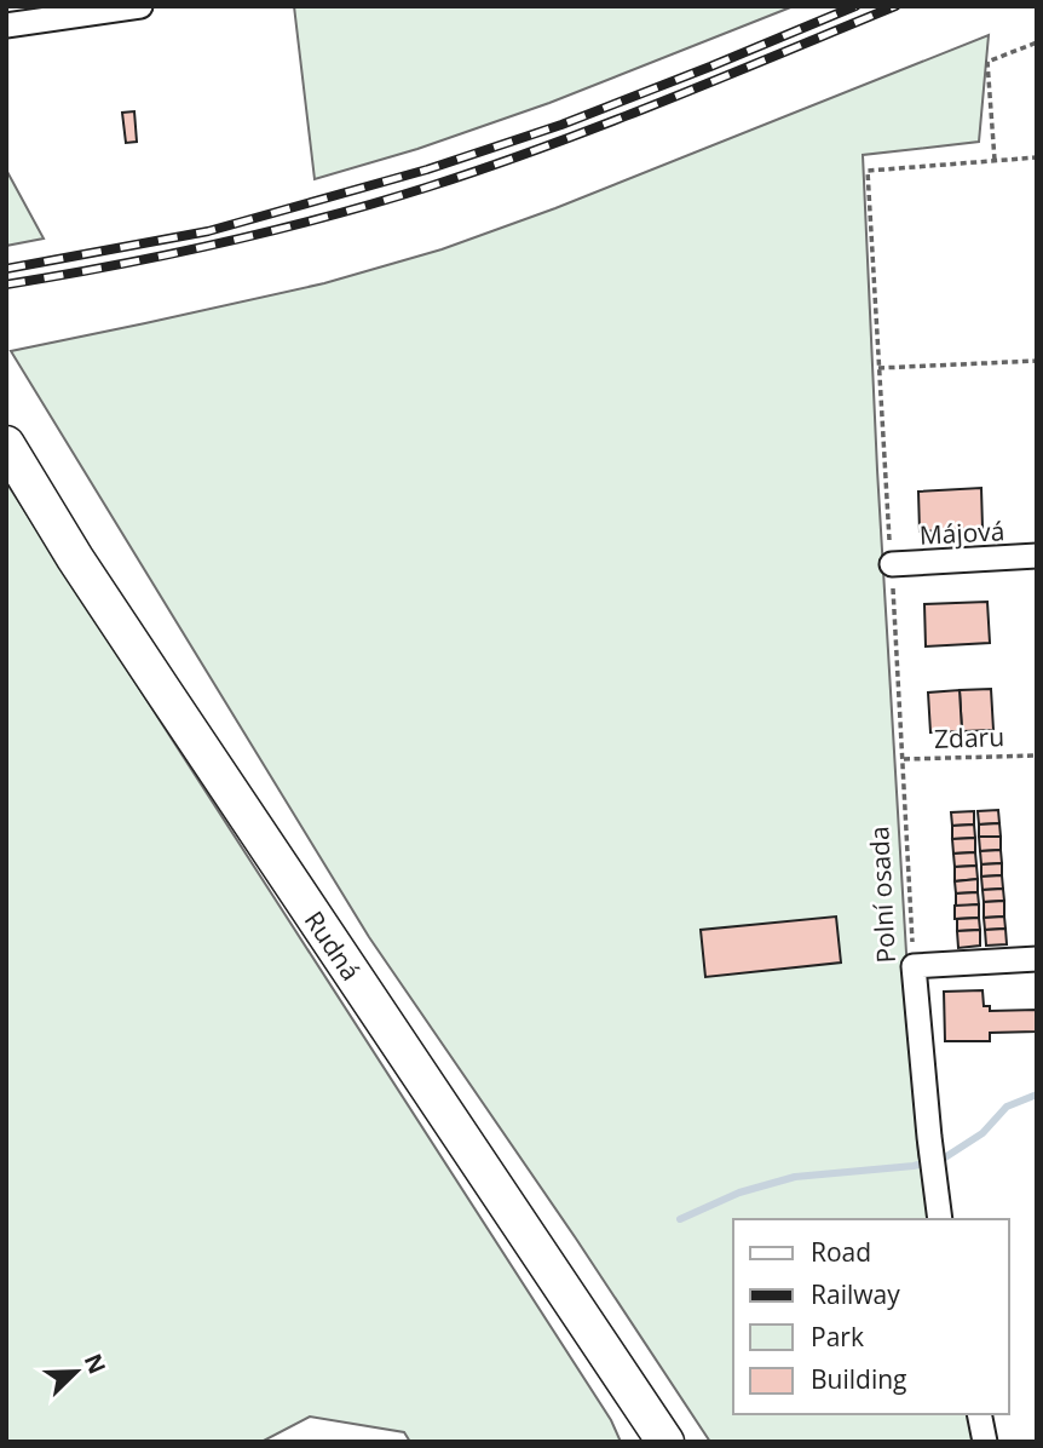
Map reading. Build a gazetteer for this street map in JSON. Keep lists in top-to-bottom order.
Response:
{
  "streets": {
    "main road": ["Rudná"],
    "street": ["Májová", "Polní osada"],
    "path": ["Zdaru"]
  },
  "crossings": [
    ["Májová", "Polní osada"],
    ["Zdaru", "Polní osada"]
  ],
  "legend": [
    "Road",
    "Railway",
    "Park",
    "Building"
  ],
  "north": "top right"
}
